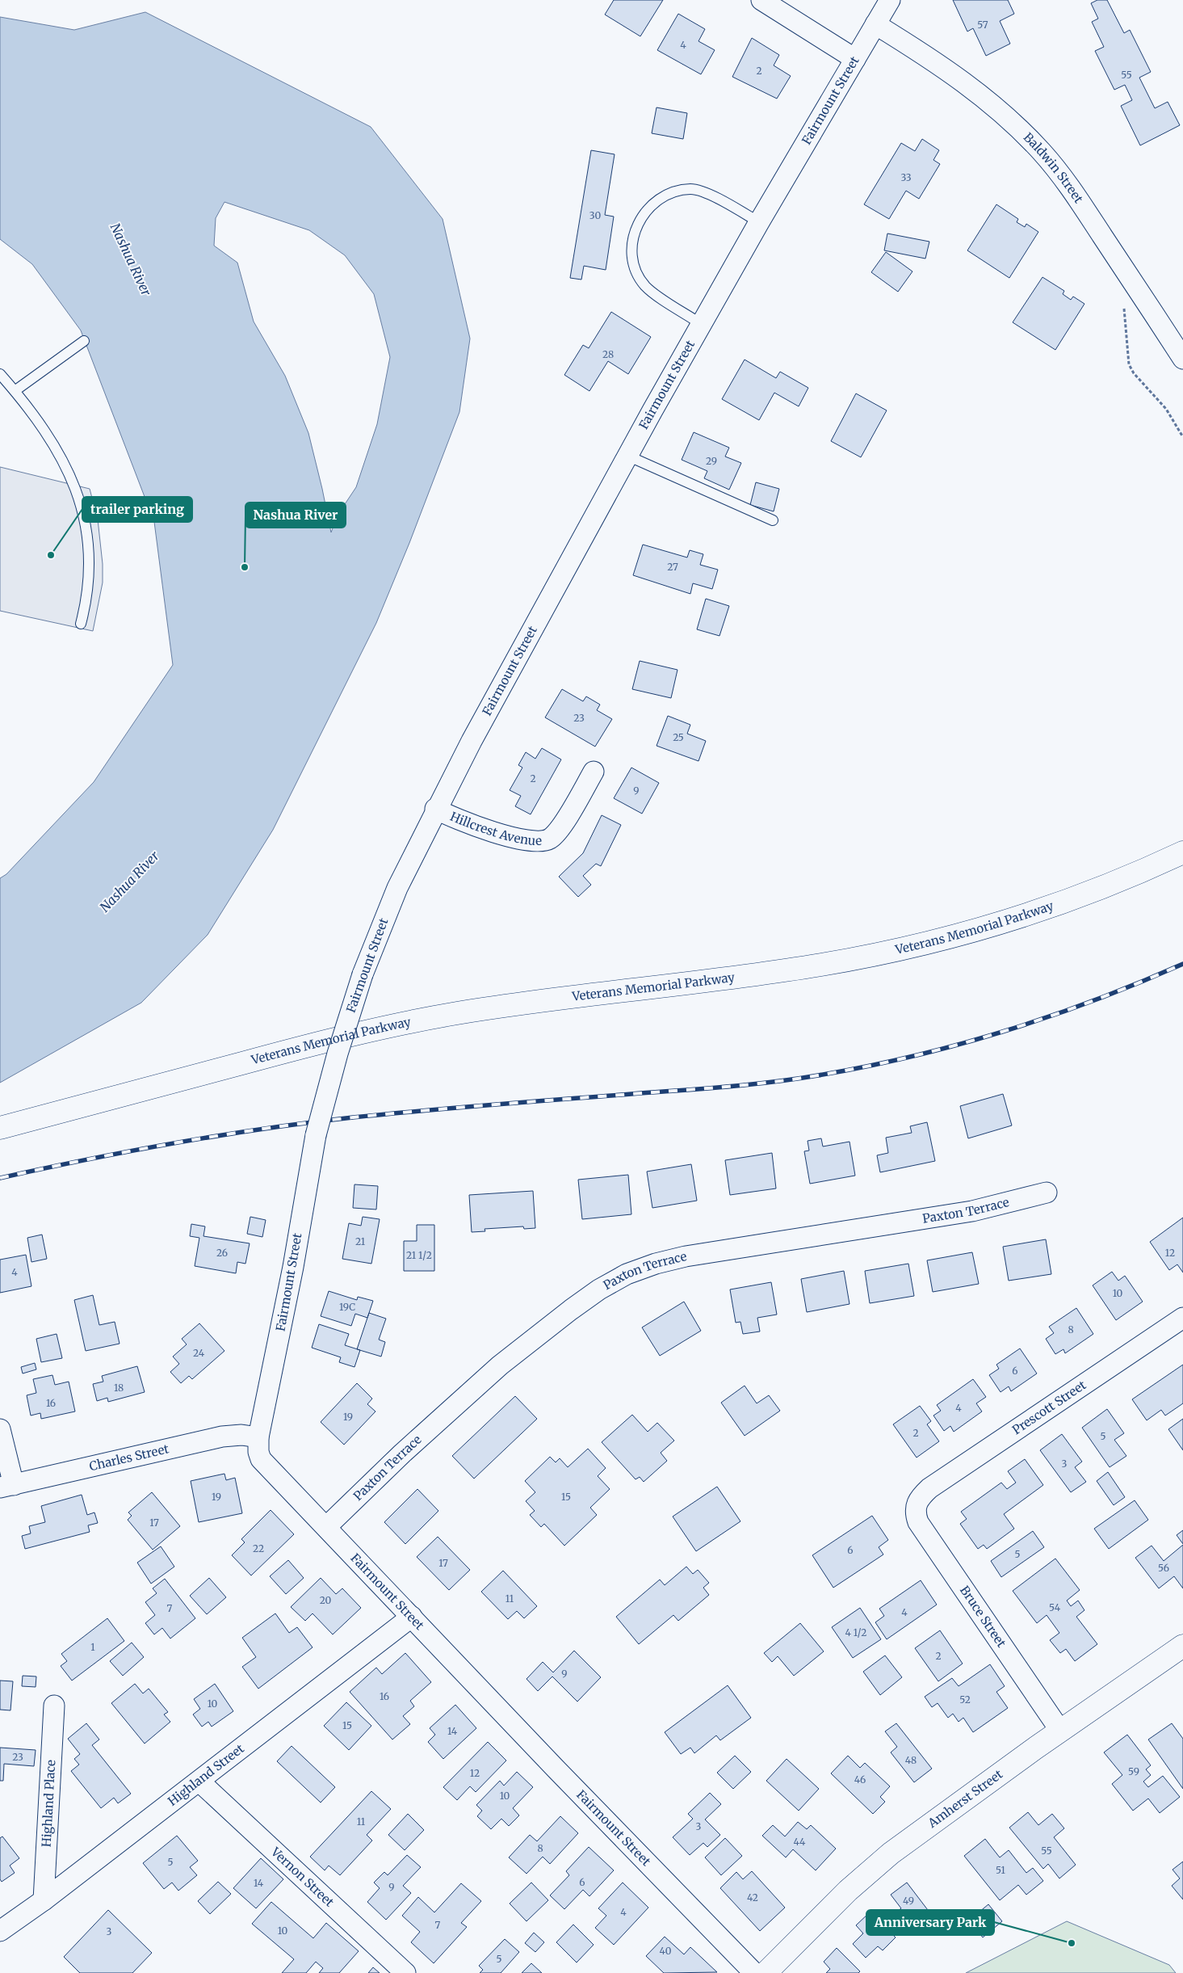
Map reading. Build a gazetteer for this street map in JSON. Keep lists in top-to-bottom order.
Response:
{
  "streets": {
    "main road": ["Veterans Memorial Parkway", "Amherst Street"],
    "street": [
      "Fairmount Street",
      "Baldwin Street",
      "Hillcrest Avenue",
      "Paxton Terrace",
      "Prescott Street",
      "Charles Street",
      "Bruce Street",
      "Highland Street",
      "Highland Place",
      "Vernon Street"
    ]
  },
  "crossings": [
    ["Fairmount Street", "Baldwin Street"],
    ["Fairmount Street", "Hillcrest Avenue"],
    ["Fairmount Street", "Paxton Terrace"],
    ["Fairmount Street", "Charles Street"],
    ["Fairmount Street", "Highland Street"],
    ["Prescott Street", "Bruce Street"],
    ["Bruce Street", "Amherst Street"],
    ["Highland Street", "Highland Place"],
    ["Highland Street", "Vernon Street"]
  ],
  "water": ["Nashua River"],
  "places": ["trailer parking", "Nashua River", "Anniversary Park"],
  "house_numbers": [
    "57",
    "4",
    "2",
    "55",
    "33",
    "30",
    "28",
    "29",
    "27",
    "23",
    "25",
    "2",
    "9",
    "21",
    "26",
    "12",
    "21 1/2",
    "4",
    "10",
    "19C",
    "8",
    "24",
    "6",
    "18",
    "16",
    "4",
    "19",
    "2",
    "5",
    "3",
    "19",
    "15",
    "17",
    "22",
    "6",
    "5",
    "17",
    "56",
    "11",
    "20",
    "54",
    "7",
    "4",
    "4 1/2",
    "1",
    "2",
    "9",
    "16",
    "52",
    "10",
    "15",
    "14",
    "23",
    "48",
    "59",
    "12",
    "46",
    "10",
    "11",
    "3",
    "44",
    "8",
    "55",
    "5",
    "51",
    "6",
    "14",
    "9",
    "42",
    "49",
    "4",
    "7",
    "10",
    "3",
    "40",
    "5"
  ]
}
